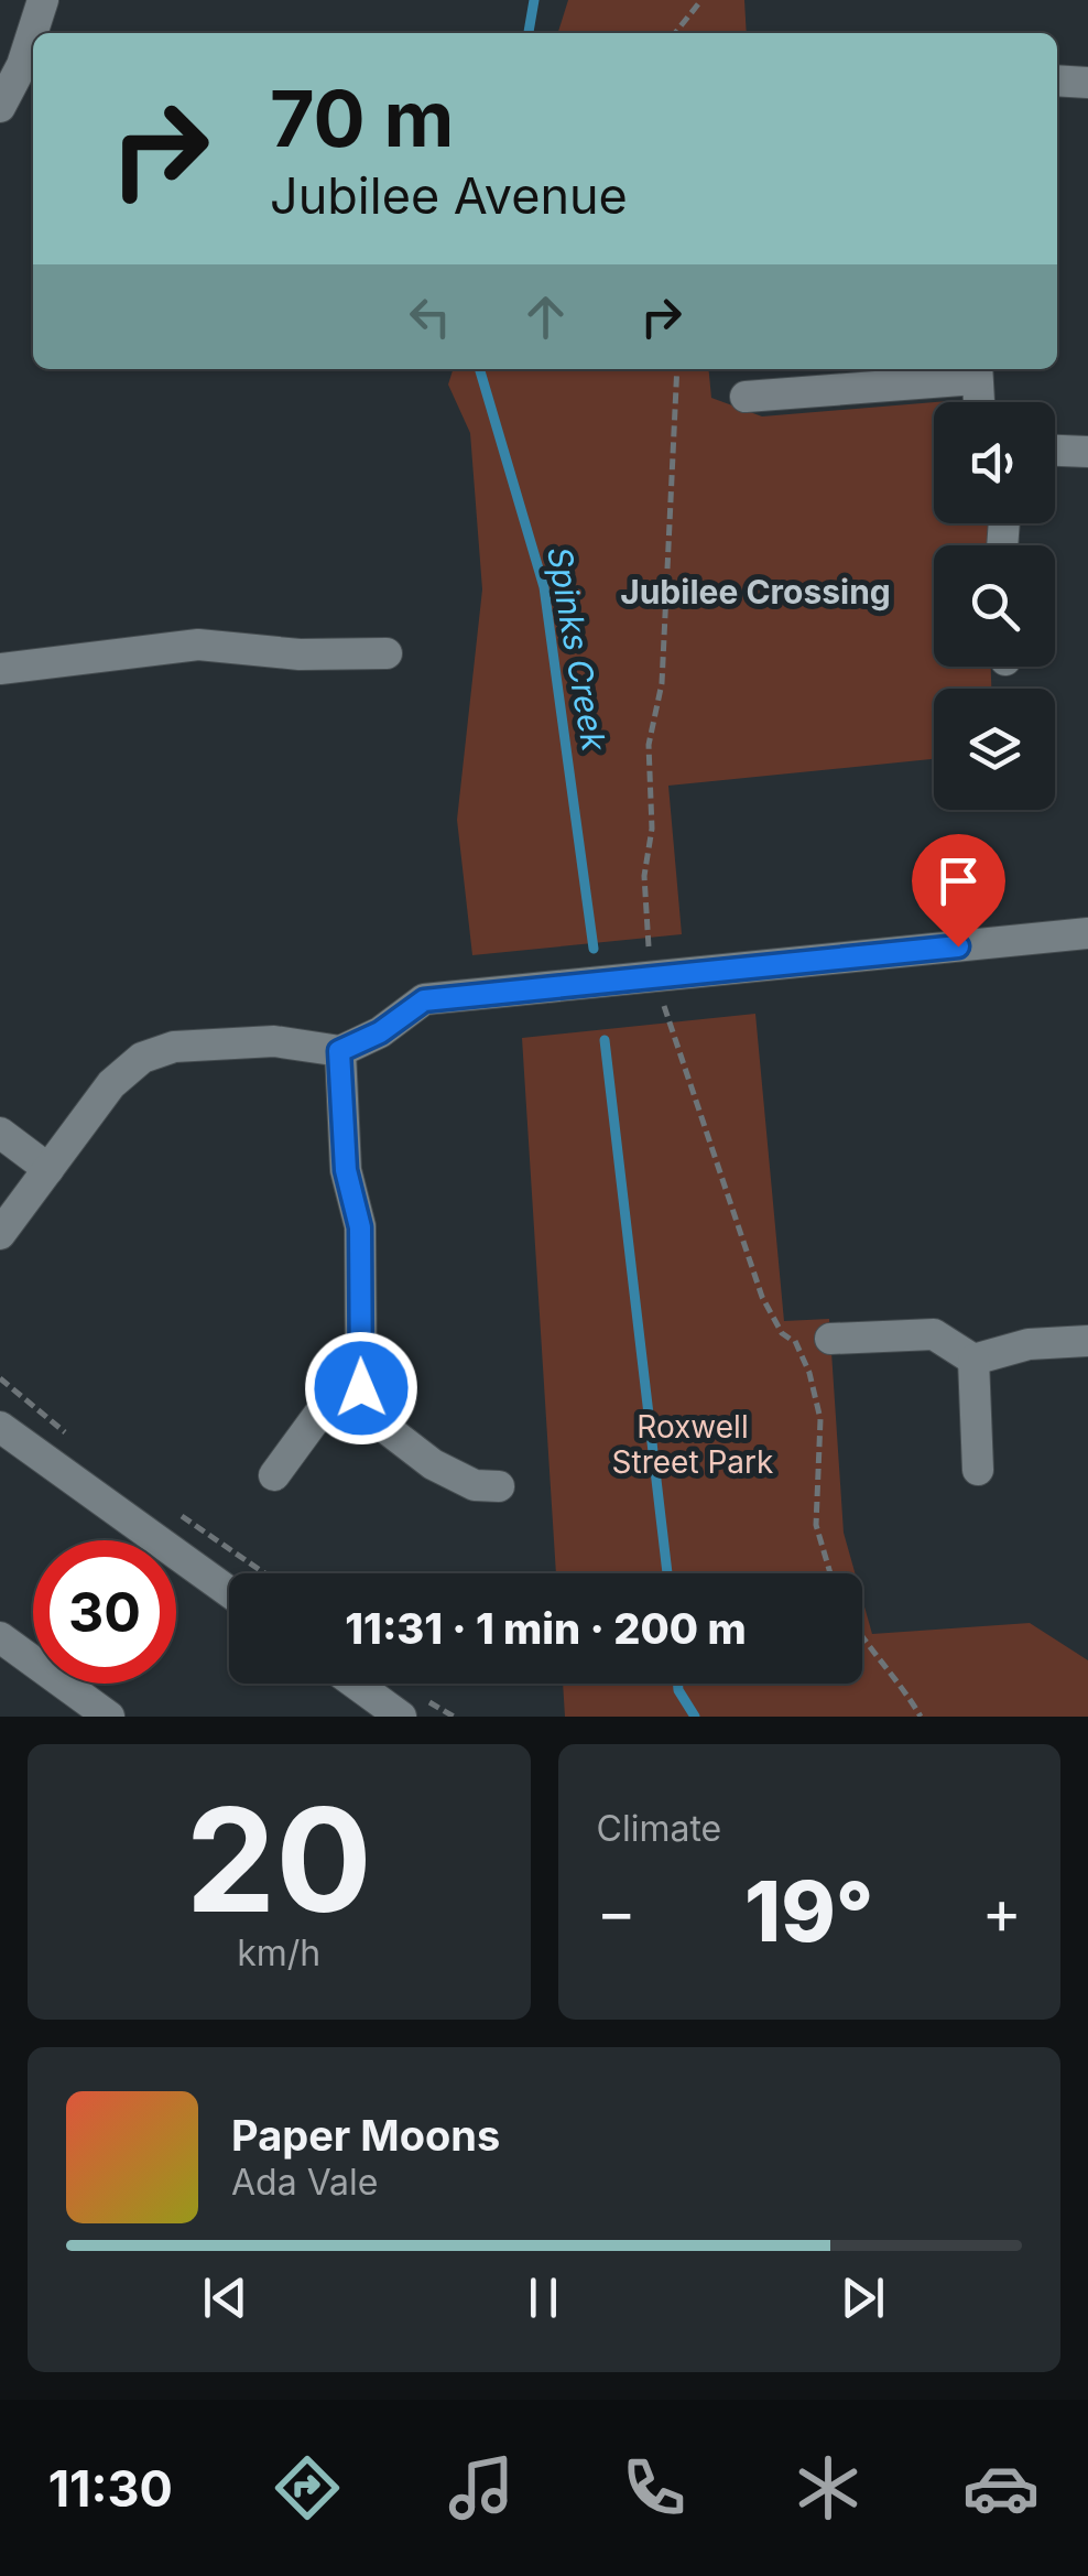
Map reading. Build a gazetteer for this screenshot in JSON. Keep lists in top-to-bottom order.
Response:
{
  "districts": ["Jubilee Crossing"],
  "water": ["Spinks Creek"],
  "parks": ["Roxwell Street Park"],
  "page": {
    "turn": ["70 m", "Jubilee Avenue"],
    "limit": "30",
    "trip": "11:31 · 1 min · 200 m",
    "tile": [
      ["20", "km/h"],
      "Climate"
    ],
    "heat": ["−", "19°", "+"],
    "song": ["Paper Moons", "Ada Vale"],
    "tabs": "11:30"
  }
}
